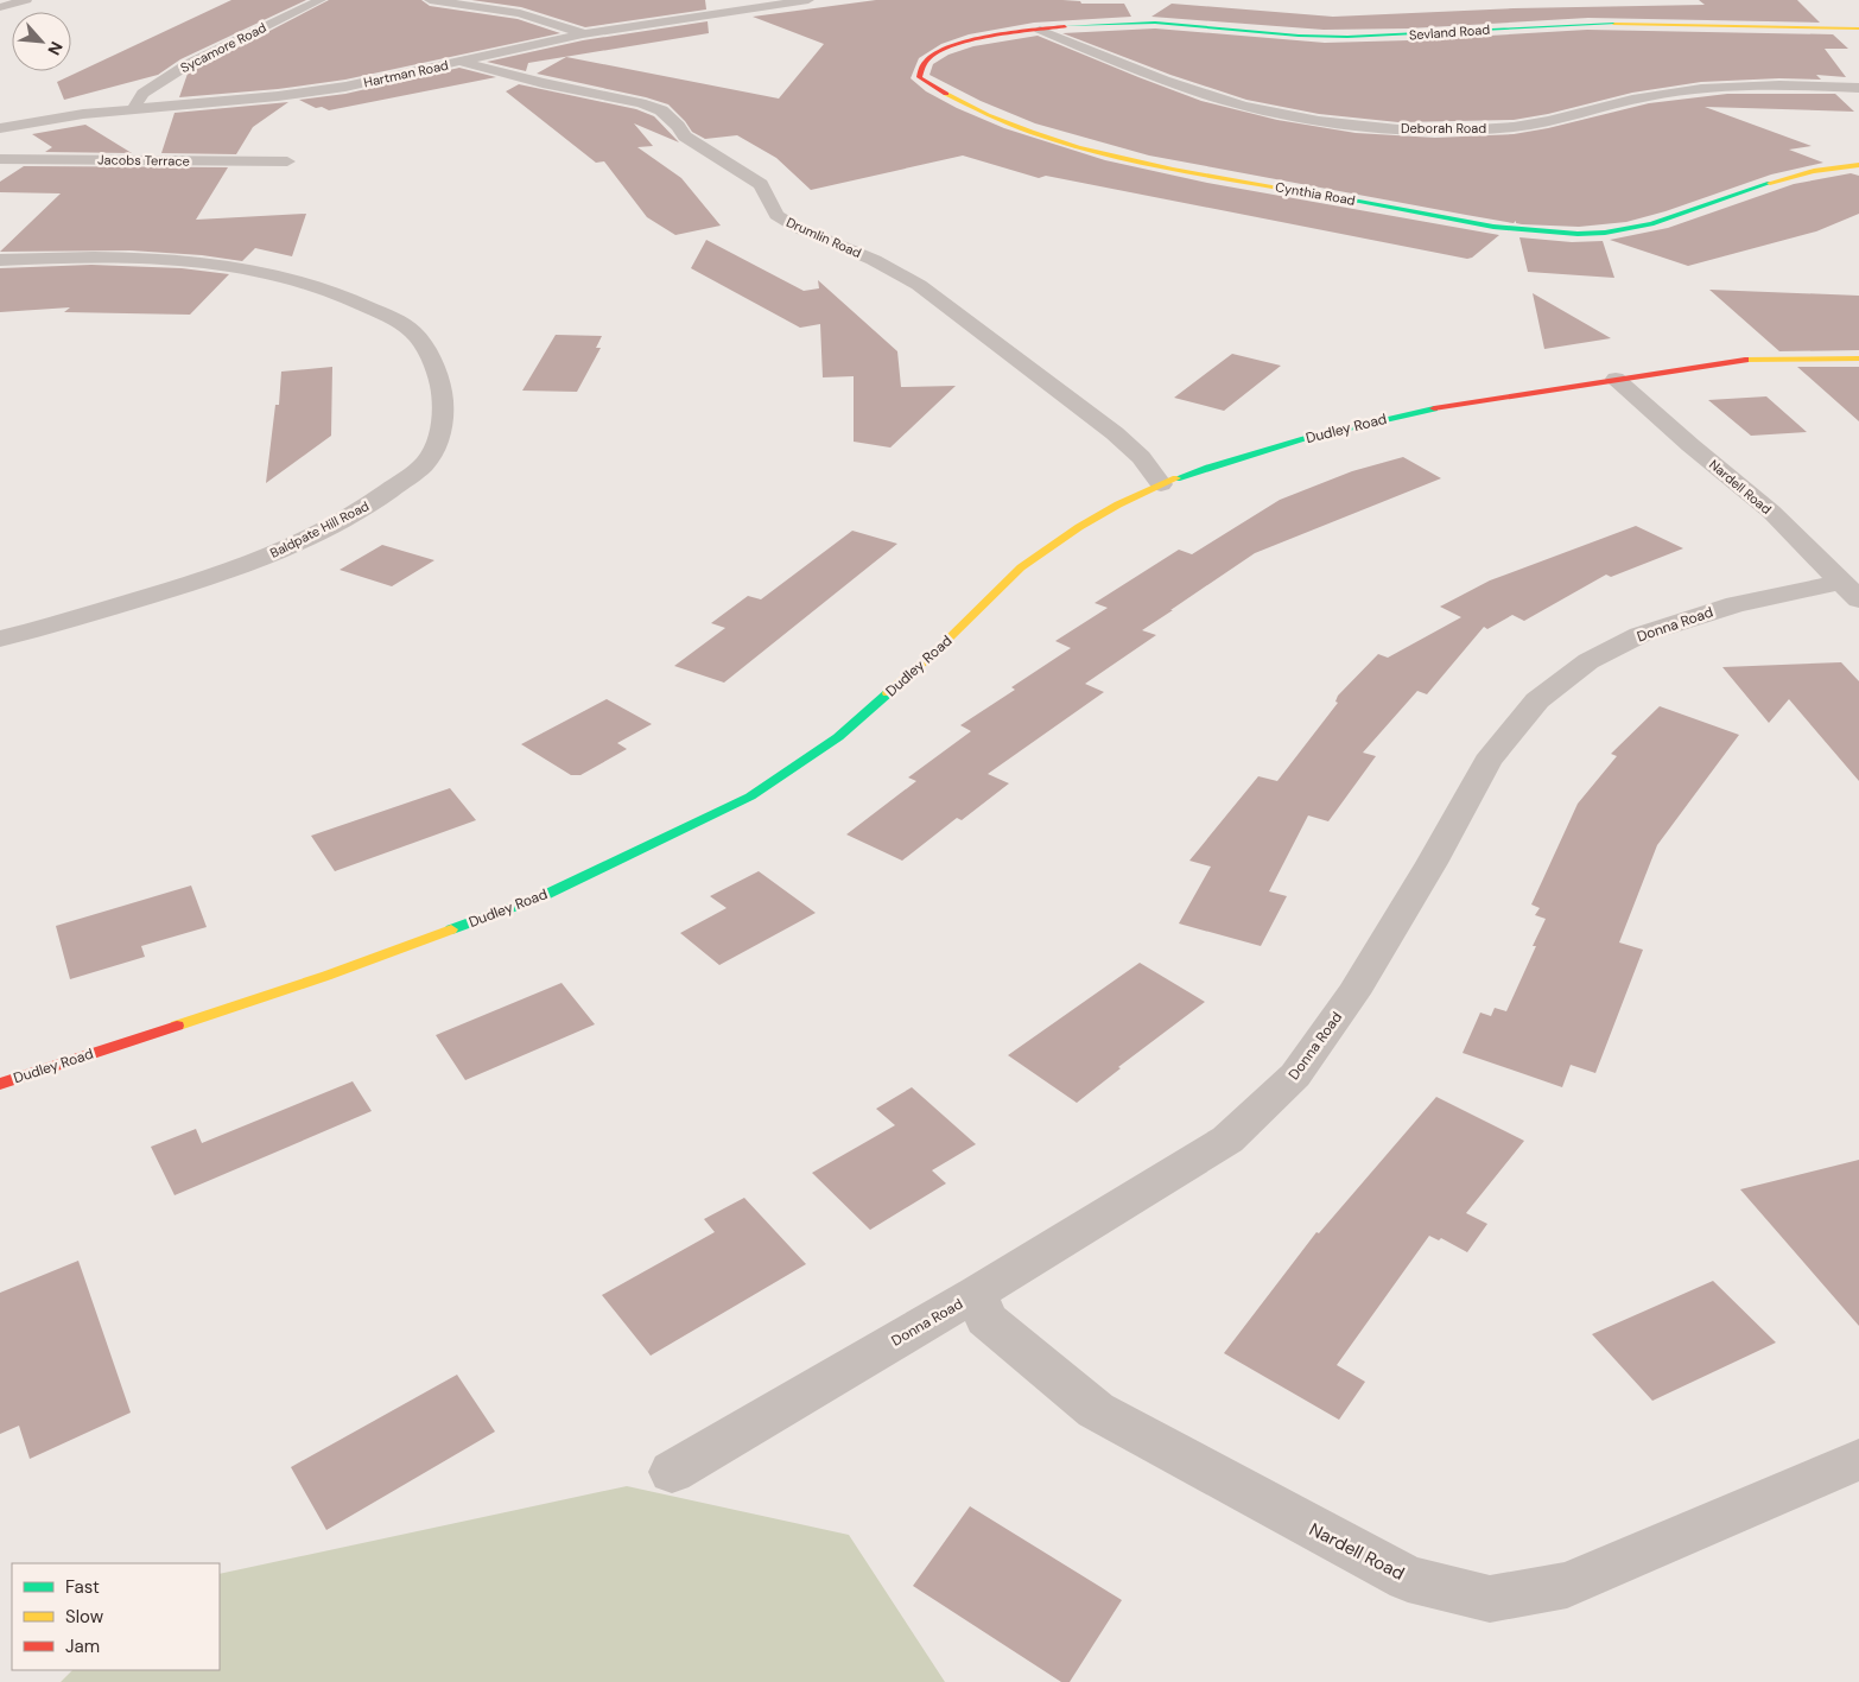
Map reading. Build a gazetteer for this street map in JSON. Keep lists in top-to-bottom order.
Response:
{
  "streets": {
    "street": [
      "Sevland Road",
      "Sycamore Road",
      "Hartman Road",
      "Deborah Road",
      "Jacobs Terrace",
      "Cynthia Road",
      "Drumlin Road",
      "Dudley Road",
      "Nardell Road",
      "Baldpate Hill Road",
      "Donna Road"
    ]
  },
  "crossings": [
    ["Sevland Road", "Deborah Road"],
    ["Sevland Road", "Cynthia Road"],
    ["Sycamore Road", "Hartman Road"],
    ["Hartman Road", "Drumlin Road"],
    ["Deborah Road", "Cynthia Road"],
    ["Drumlin Road", "Dudley Road"],
    ["Dudley Road", "Nardell Road"],
    ["Nardell Road", "Donna Road"]
  ],
  "legend": ["Fast", "Slow", "Jam"],
  "north": "bottom right"
}
